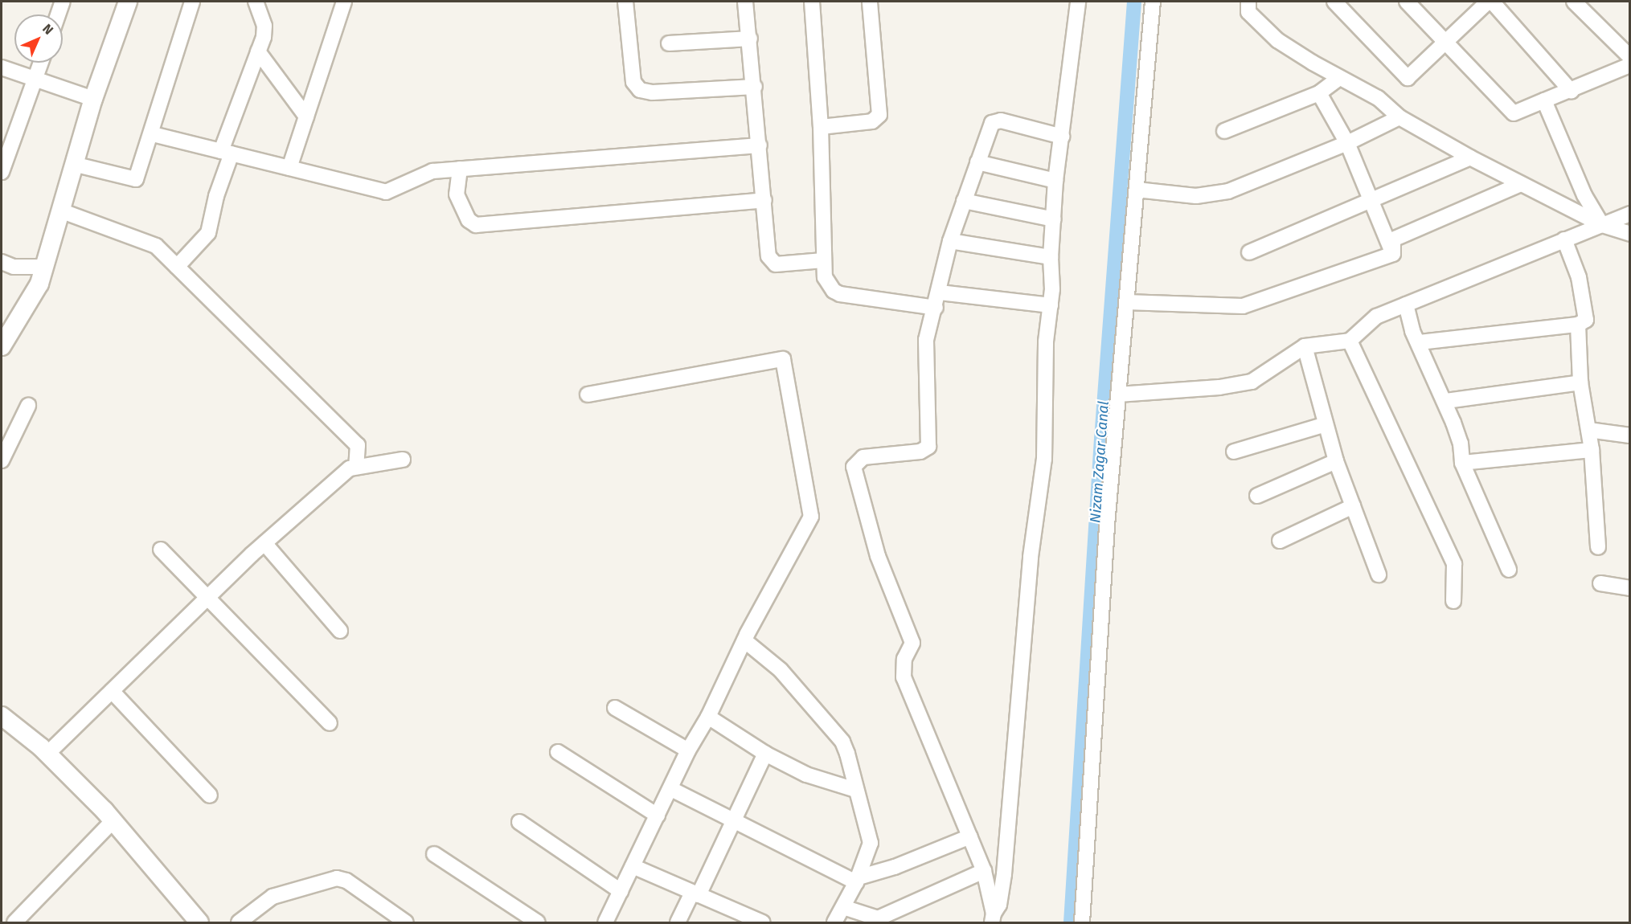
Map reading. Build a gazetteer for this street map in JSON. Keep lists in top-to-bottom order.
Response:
{
  "water": ["Nizam Zagar Canal"],
  "north": "top right"
}
